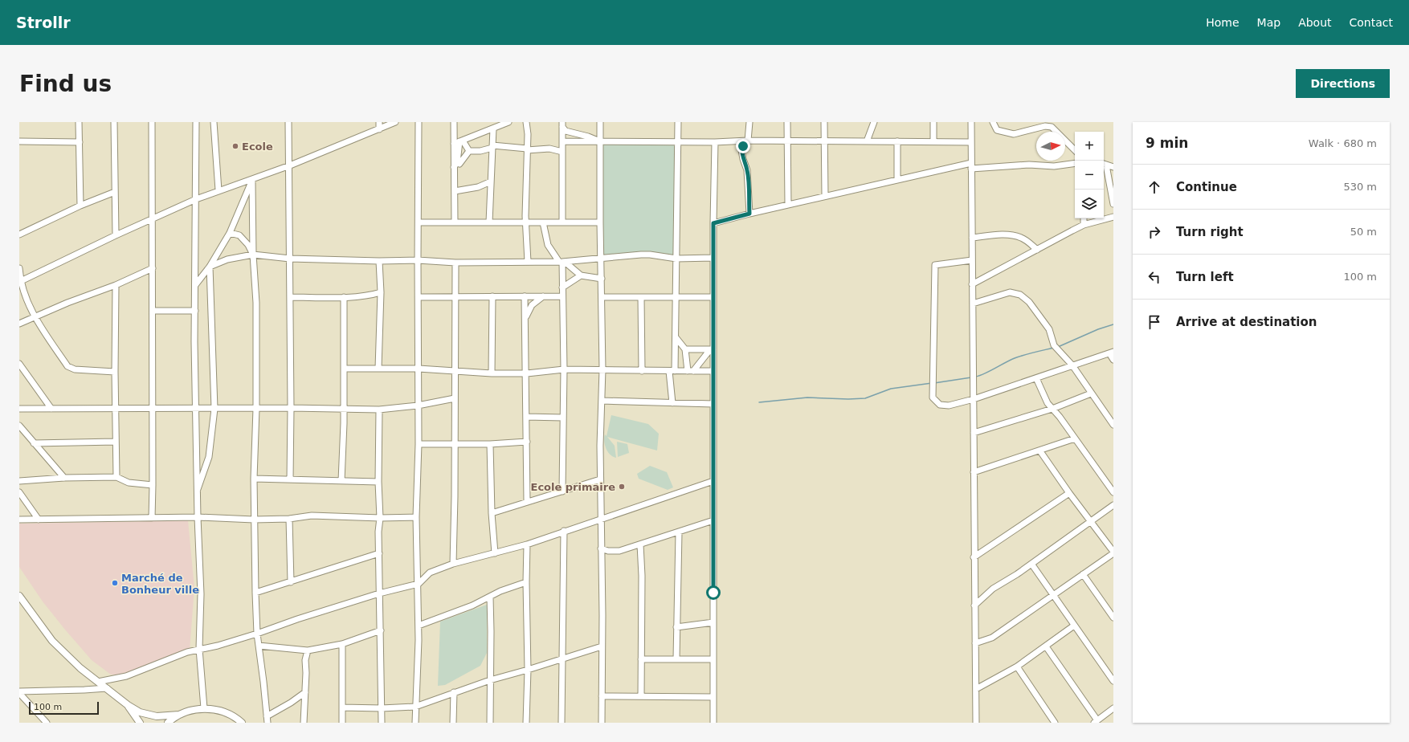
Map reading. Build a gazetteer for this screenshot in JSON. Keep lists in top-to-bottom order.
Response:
{
  "places": ["Ecole", "Ecole primaire", "Marché de Bonheur ville"],
  "scale_bar": "100 m",
  "north": "right",
  "page": {
    "header": "Strollr",
    "nav": [
      "Home",
      "Map",
      "About",
      "Contact"
    ],
    "buttons": "Directions",
    "title": "Find us",
    "heading": ["9 min", "Walk · 680 m"],
    "map_buttons": ["+", "−"],
    "list": [
      ["Continue", "530 m"],
      ["Turn right", "50 m"],
      ["Turn left", "100 m"],
      "Arrive at destination"
    ],
    "scale": "100 m"
  }
}
